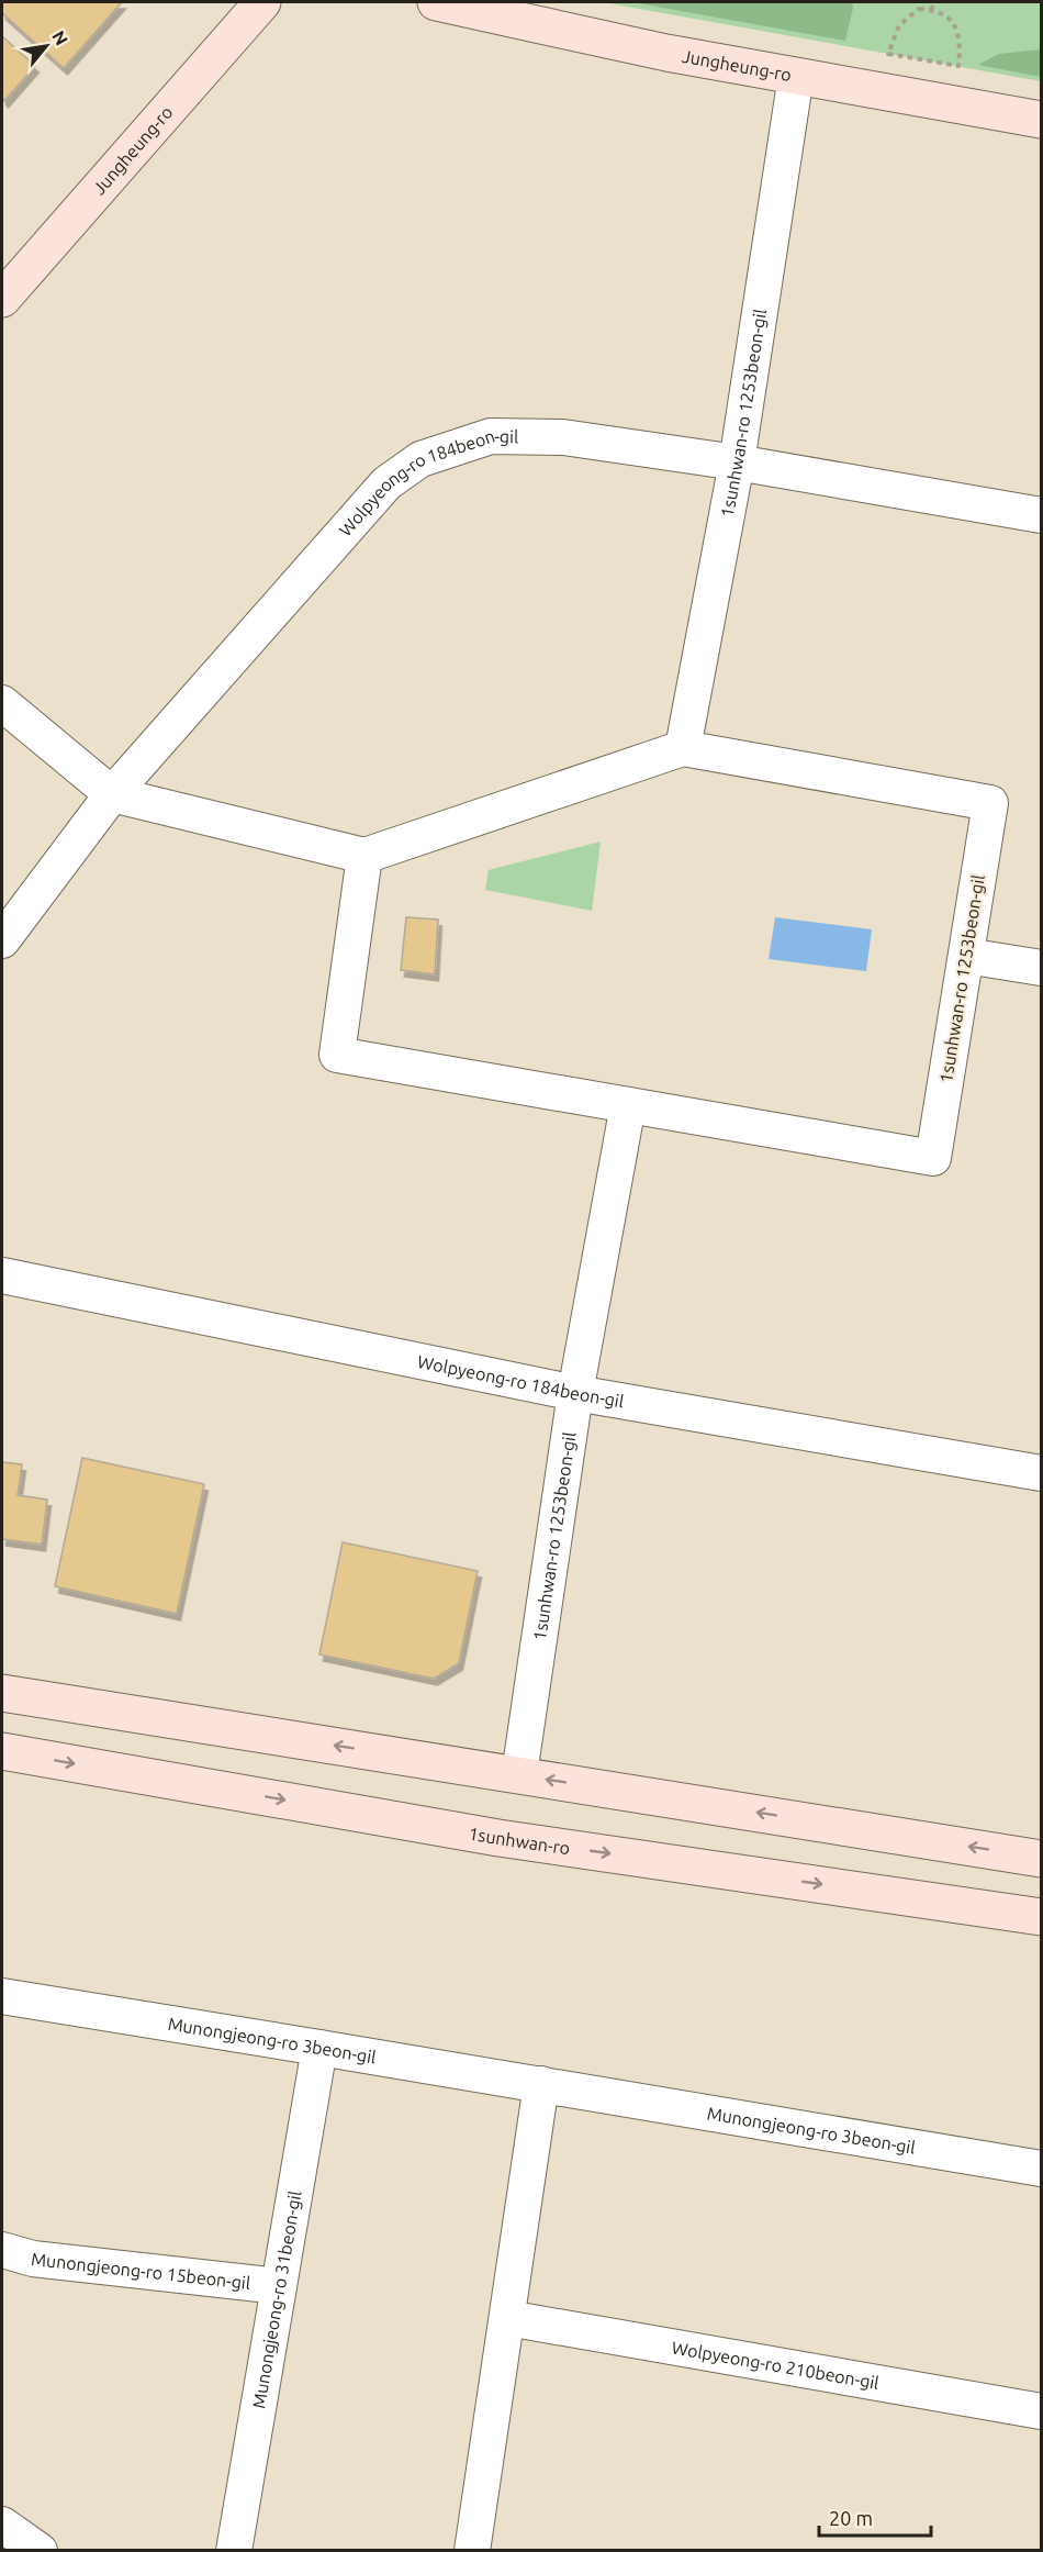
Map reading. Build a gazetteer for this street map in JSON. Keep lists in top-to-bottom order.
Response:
{
  "streets": {
    "street": [
      "Jungheung-ro",
      "1sunhwan-ro 1253beon-gil",
      "Wolpyeong-ro 184beon-gil",
      "1sunhwan-ro",
      "Munongjeong-ro 3beon-gil",
      "Munongjeong-ro 15beon-gil",
      "Munongjeong-ro 31beon-gil",
      "Wolpyeong-ro 210beon-gil"
    ]
  },
  "crossings": [
    ["Jungheung-ro", "1sunhwan-ro 1253beon-gil"],
    ["1sunhwan-ro 1253beon-gil", "Wolpyeong-ro 184beon-gil"],
    ["Munongjeong-ro 3beon-gil", "Munongjeong-ro 31beon-gil"],
    ["Munongjeong-ro 15beon-gil", "Munongjeong-ro 31beon-gil"]
  ],
  "scale_bar": "20 m",
  "north": "top right"
}
